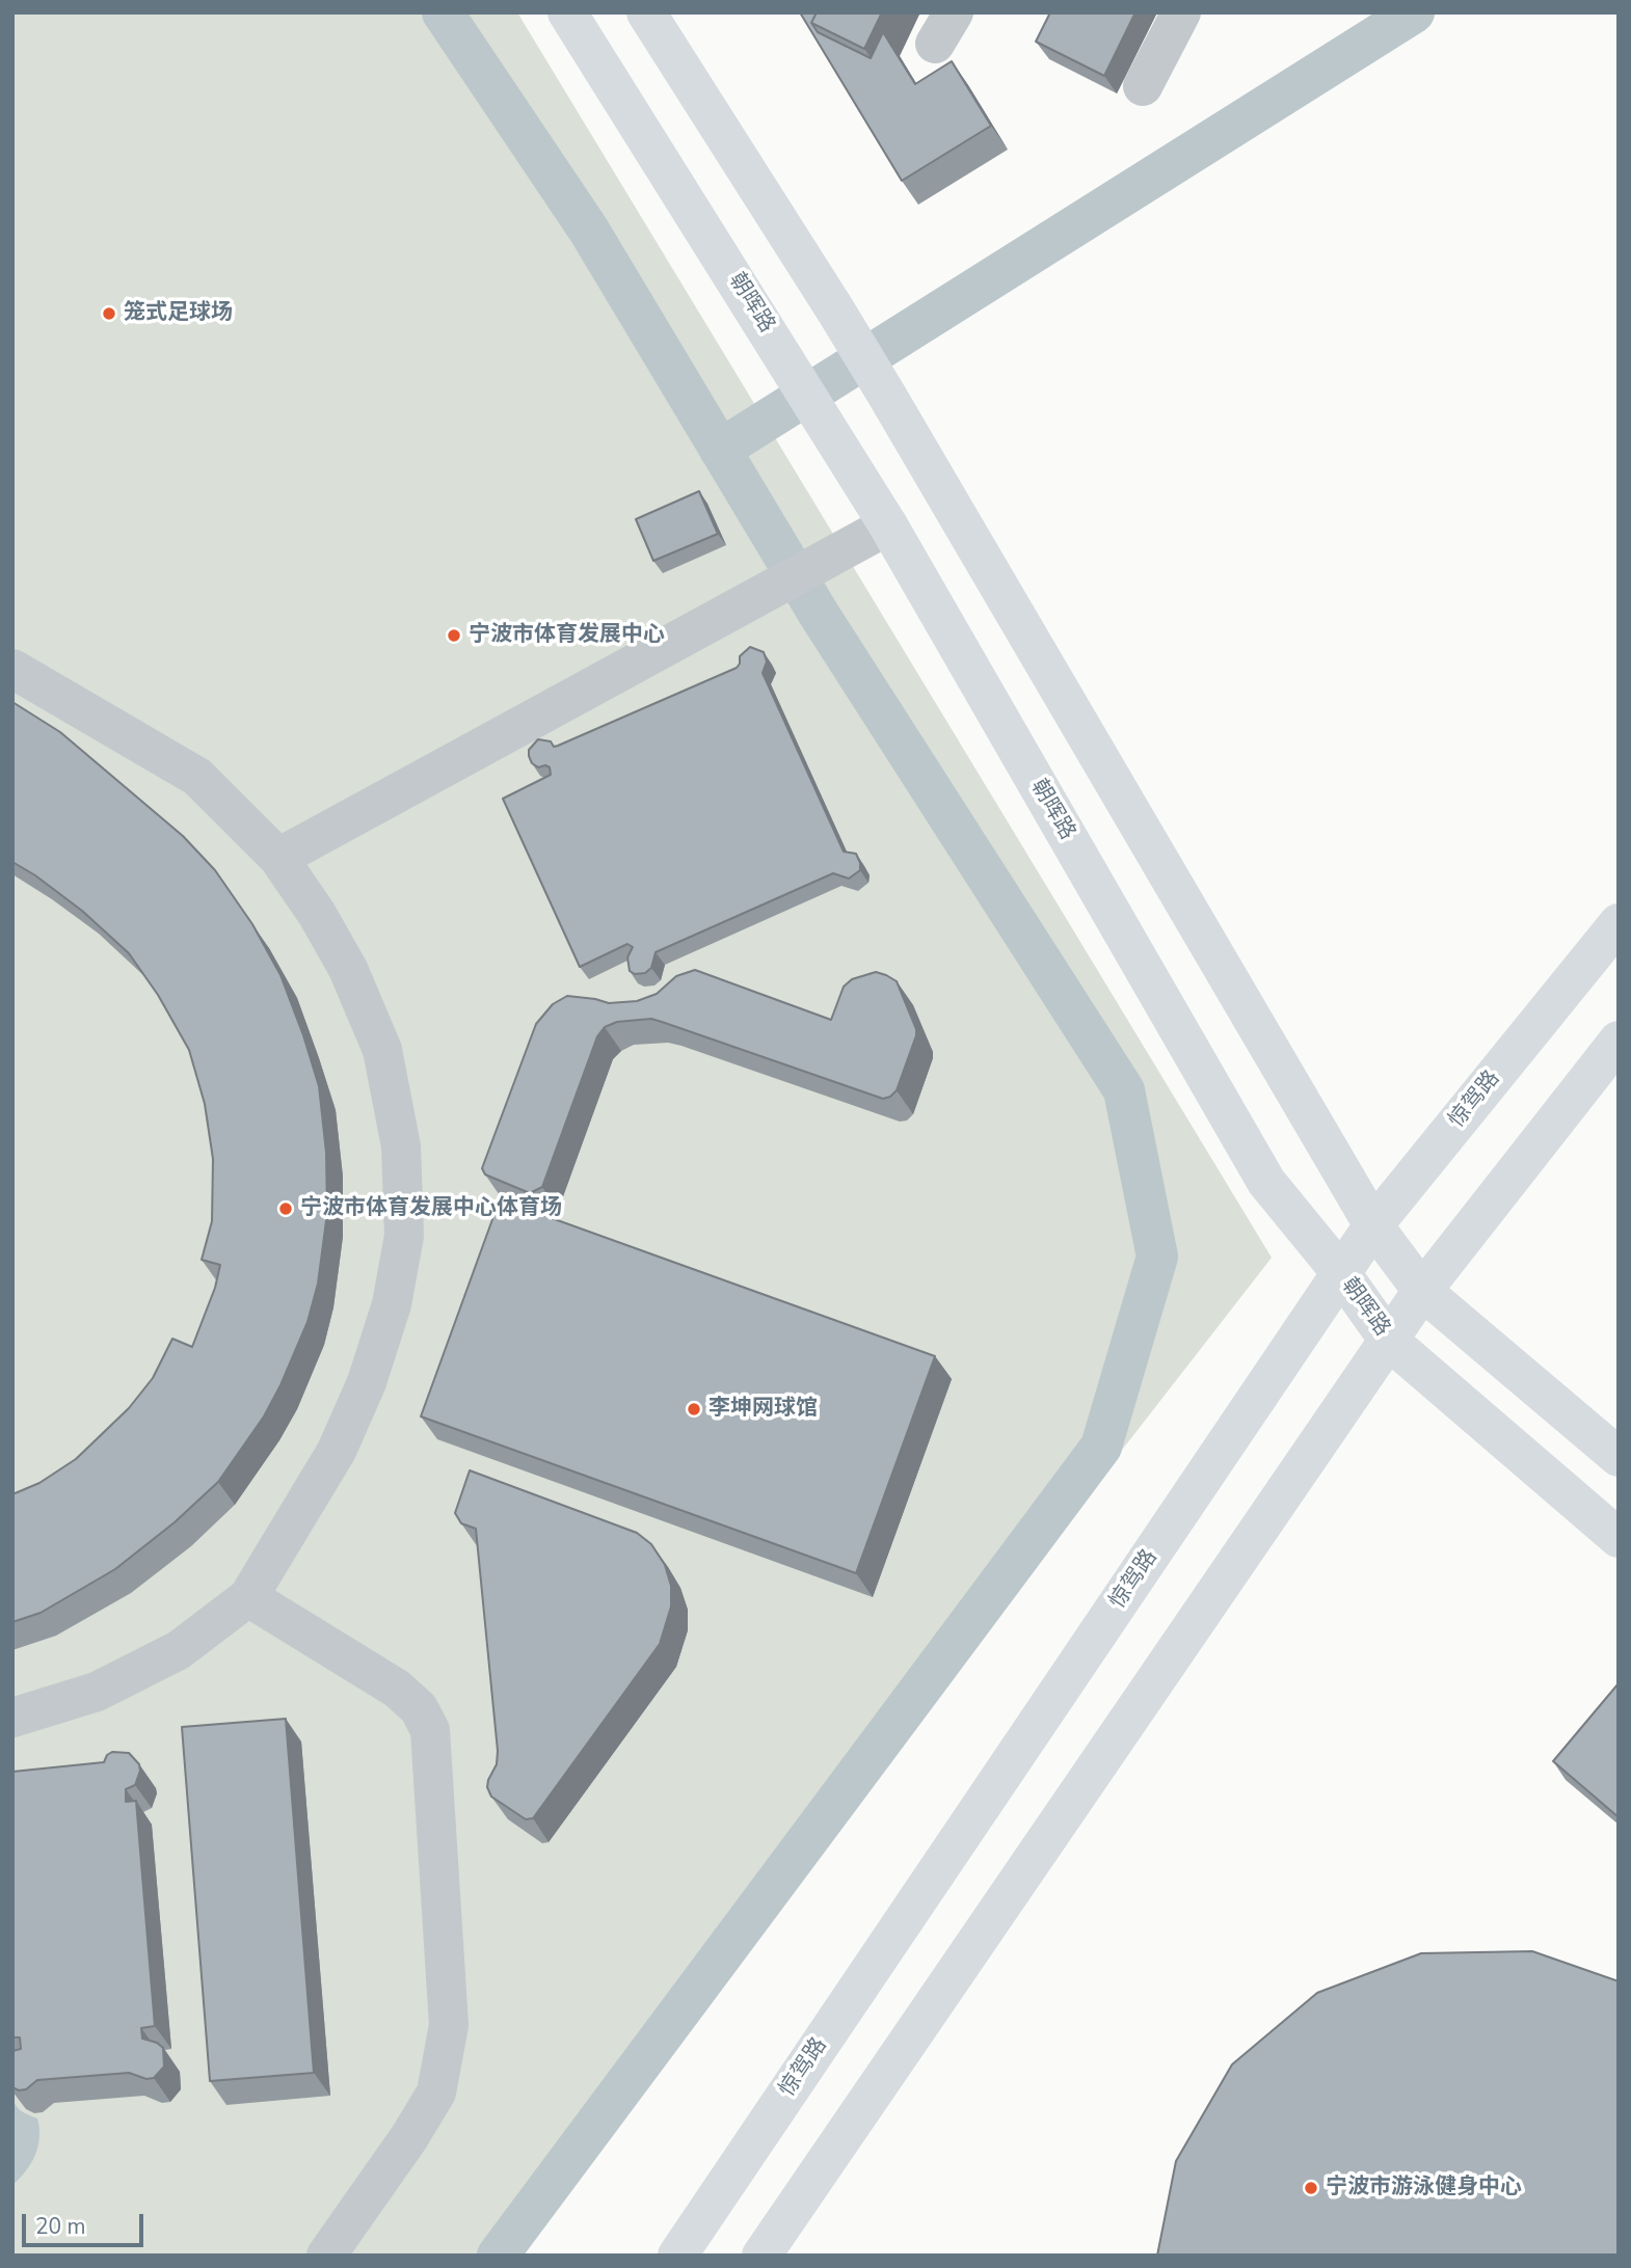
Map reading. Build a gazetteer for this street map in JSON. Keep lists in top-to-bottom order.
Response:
{
  "streets": {
    "main road": ["朝晖路", "惊驾路"]
  },
  "crossings": [
    ["朝晖路", "惊驾路"]
  ],
  "places": [
    "笼式足球场",
    "宁波市体育发展中心",
    "宁波市体育发展中心体育场",
    "李坤网球馆",
    "宁波市游泳健身中心"
  ],
  "scale_bar": "20 m"
}
